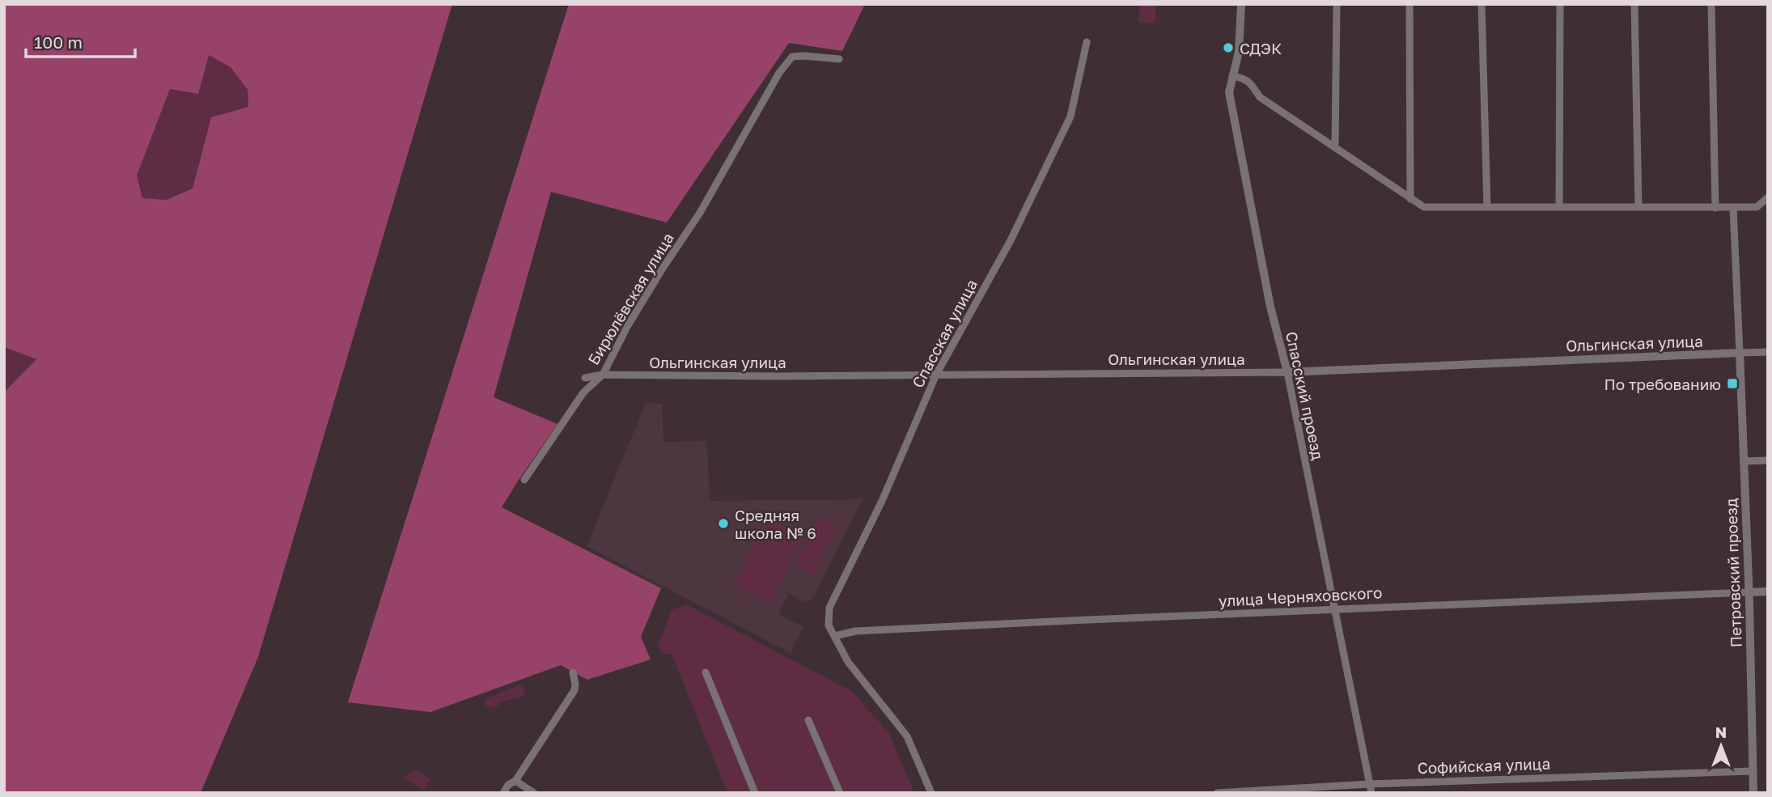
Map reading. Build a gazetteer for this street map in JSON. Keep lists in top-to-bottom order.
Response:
{
  "streets": {
    "street": [
      "Бирюлёвская улица",
      "Спасская улица",
      "Ольгинская улица",
      "Спасский проезд",
      "Петровский проезд",
      "улица Черняховского",
      "Софийская улица"
    ]
  },
  "crossings": [
    ["Бирюлёвская улица", "Ольгинская улица"],
    ["Спасская улица", "Ольгинская улица"],
    ["Спасская улица", "улица Черняховского"],
    ["Ольгинская улица", "Спасский проезд"],
    ["Ольгинская улица", "Петровский проезд"],
    ["Спасский проезд", "улица Черняховского"],
    ["Спасский проезд", "Софийская улица"],
    ["Петровский проезд", "улица Черняховского"],
    ["Петровский проезд", "Софийская улица"]
  ],
  "places": {
    "other": ["СДЭК", "Средняя школа № 6"],
    "transit": ["По требованию"]
  },
  "scale_bar": "100 m",
  "north": "top"
}
